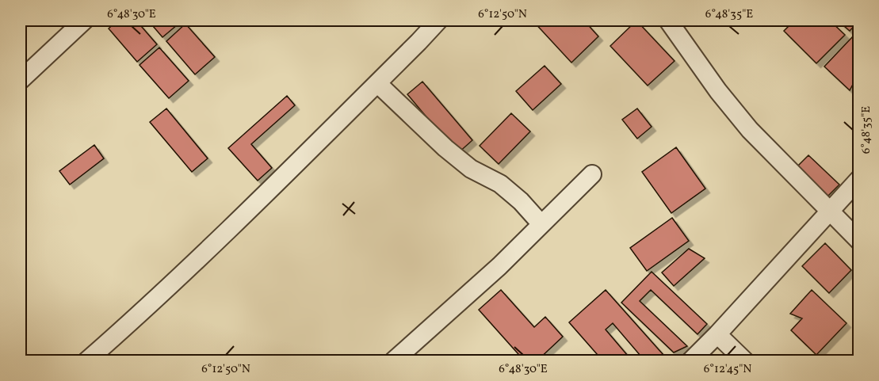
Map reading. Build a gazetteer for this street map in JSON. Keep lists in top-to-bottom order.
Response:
{
  "coordinates": [
    "6°48'30\"E",
    "6°12'50\"N",
    "6°48'35\"E",
    "6°12'45\"N"
  ]
}
